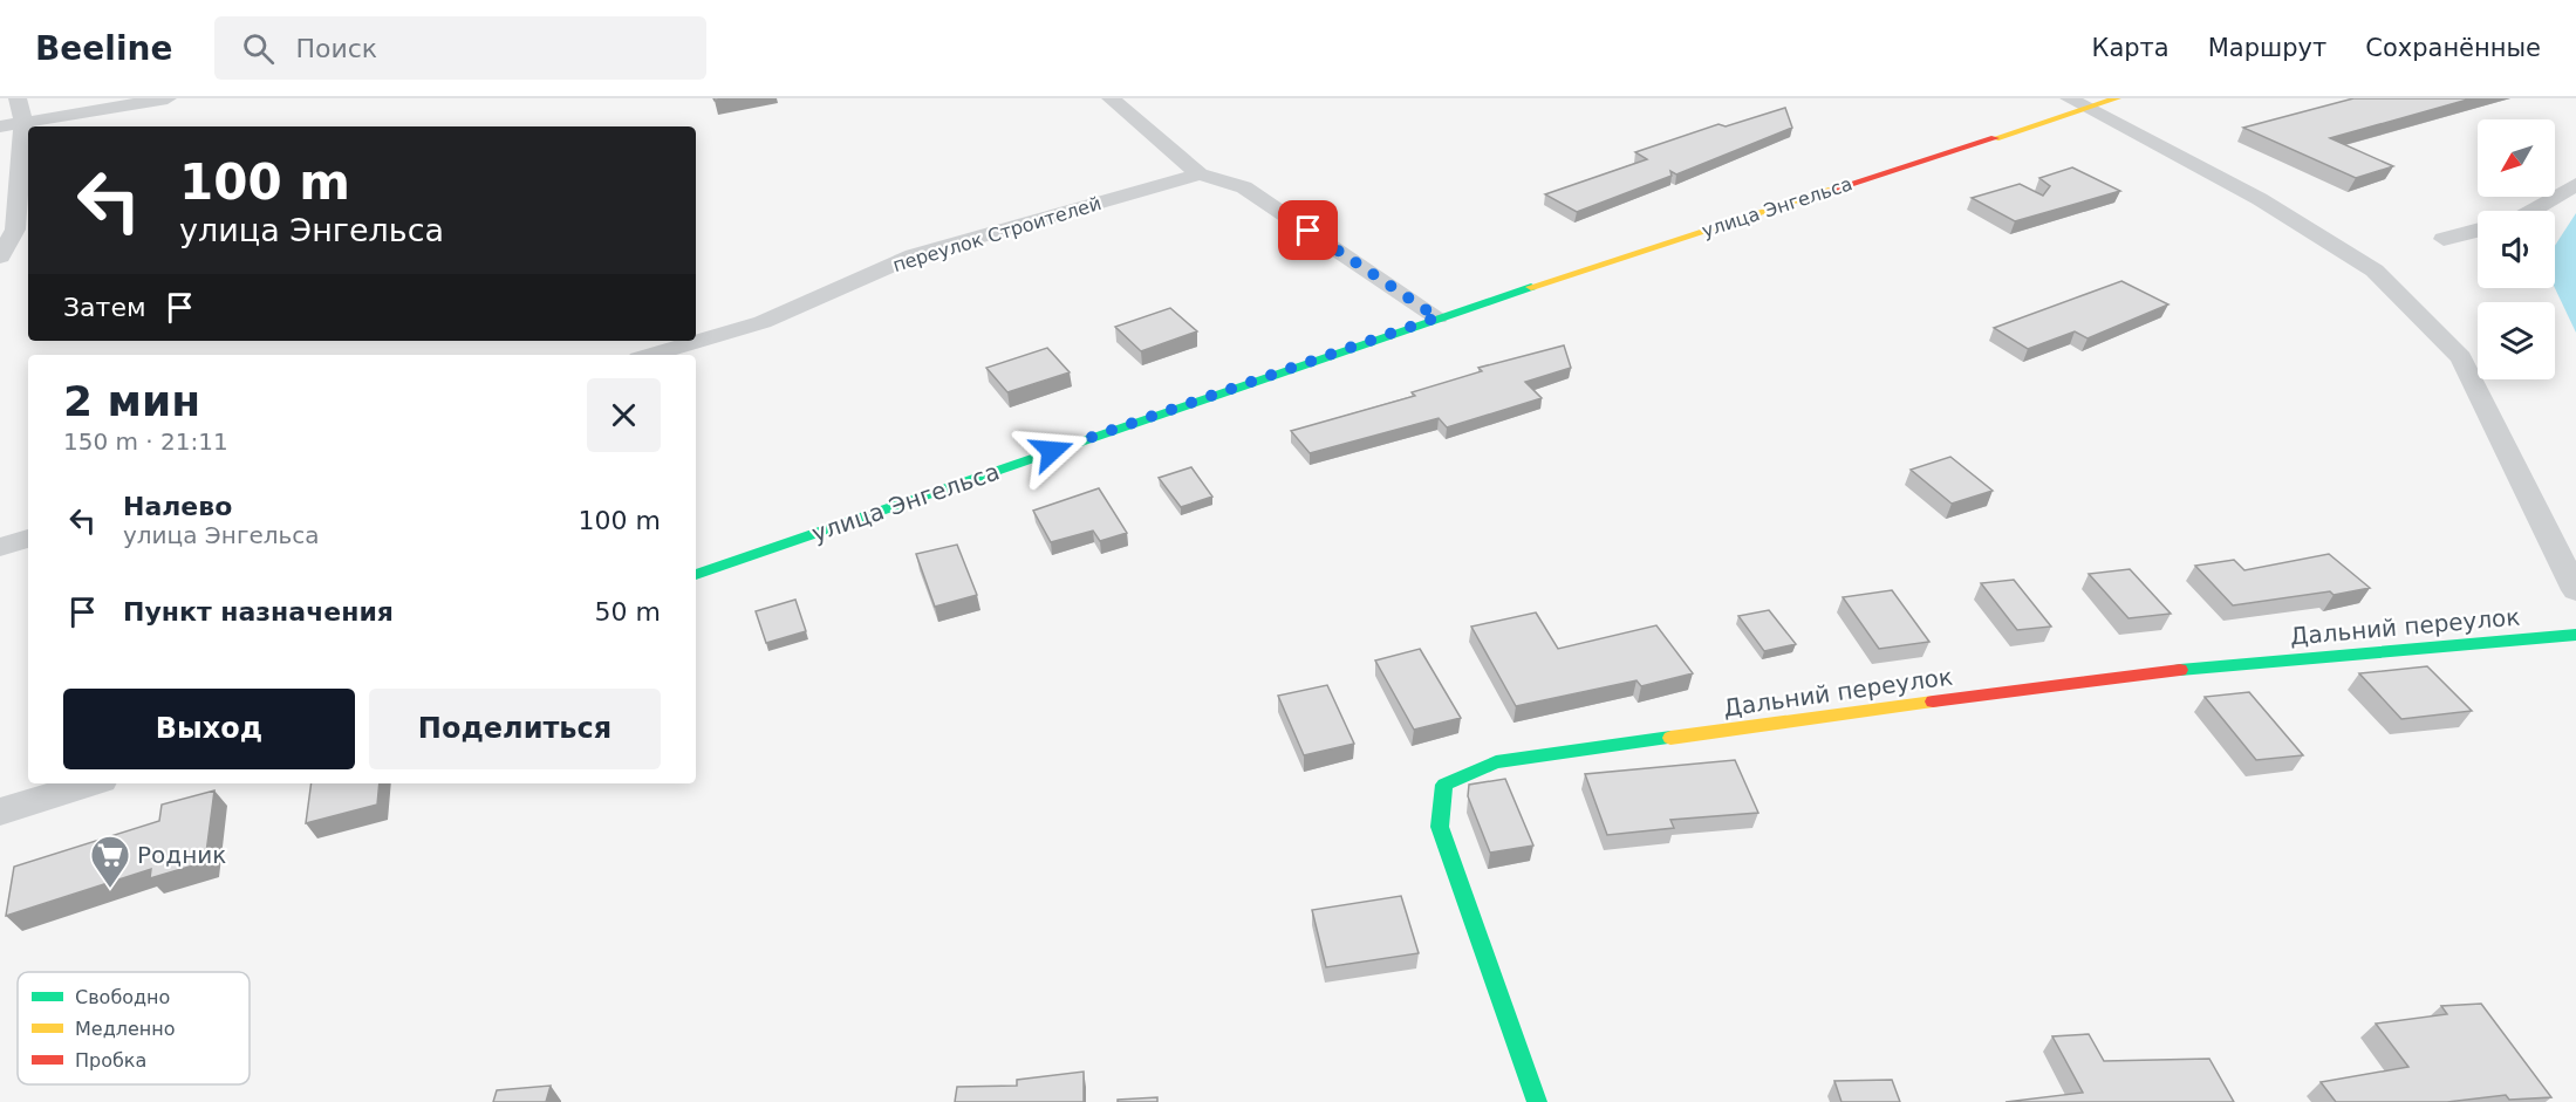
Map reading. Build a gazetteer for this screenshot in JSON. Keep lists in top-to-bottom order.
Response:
{
  "streets": {
    "street": ["улица Энгельса", "переулок Строителей", "Дальний переулок"]
  },
  "places": {
    "supermarket": ["Родник"]
  },
  "legend": ["Свободно", "Медленно", "Пробка"],
  "north": "bottom left",
  "page": {
    "header": "Beeline",
    "search": "Поиск",
    "nav": ["Карта", "Маршрут", "Сохранённые"],
    "turn": ["100 m", "улица Энгельса"],
    "then": "Затем",
    "heading": ["2 мин", "150 m · 21:11"],
    "list": [
      {
        "name": "Налево",
        "note": "улица Энгельса",
        "value": "100 m"
      },
      {
        "name": "Пункт назначения",
        "value": "50 m"
      }
    ],
    "buttons": ["Выход", "Поделиться"]
  }
}
